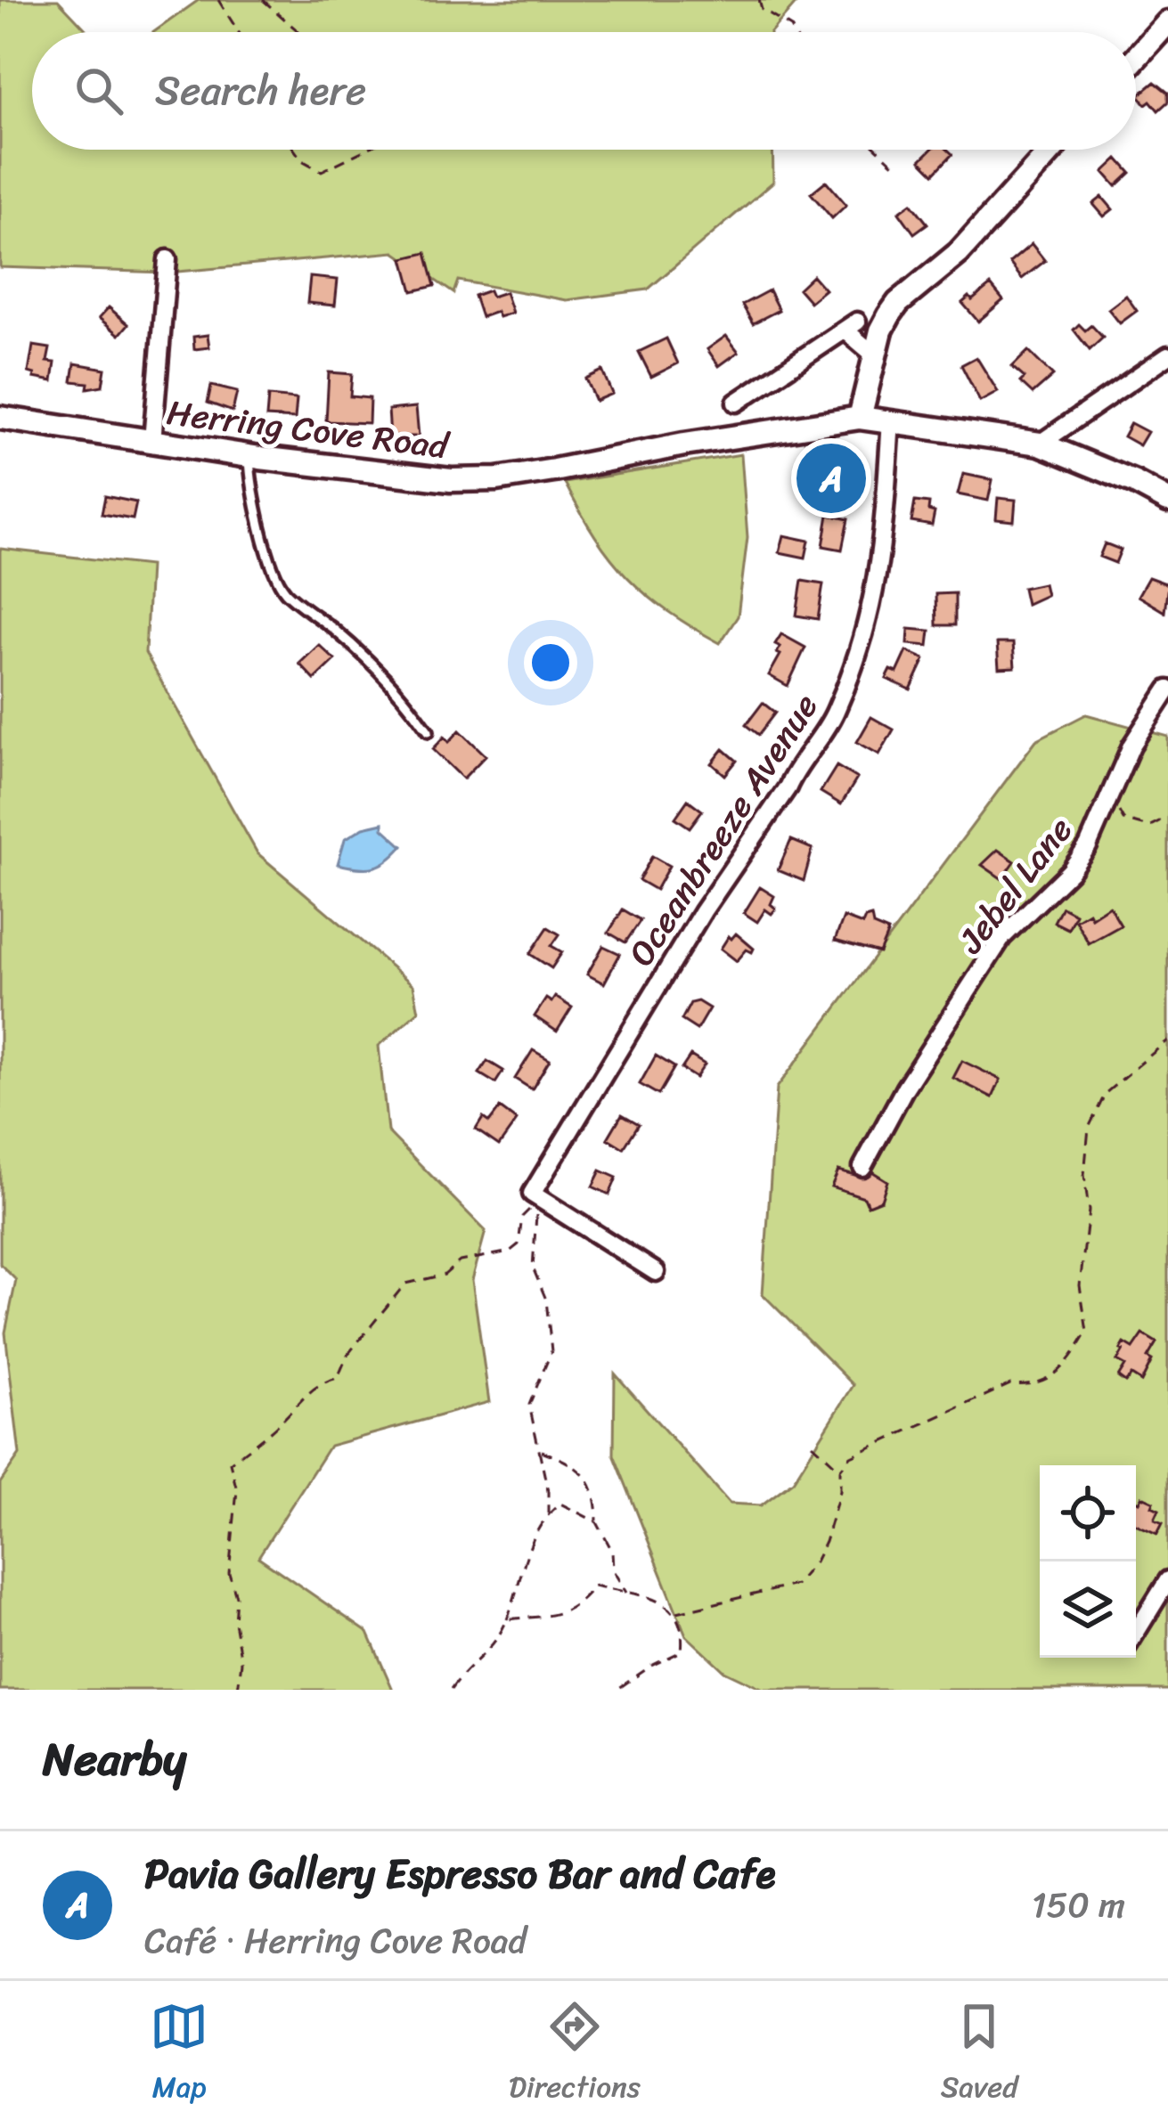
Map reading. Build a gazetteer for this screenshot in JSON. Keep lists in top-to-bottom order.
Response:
{
  "streets": {
    "main road": ["Herring Cove Road"],
    "street": ["Oceanbreeze Avenue", "Jebel Lane"]
  },
  "crossings": [
    ["Herring Cove Road", "Oceanbreeze Avenue"]
  ],
  "page": {
    "search": "Search here",
    "pins": "A",
    "heading": "Nearby",
    "list": [
      {
        "mark": "A",
        "name": "Pavia Gallery Espresso Bar and Cafe",
        "note": "Café · Herring Cove Road",
        "value": "150 m"
      }
    ],
    "nav": ["Map", "Directions", "Saved"]
  }
}
